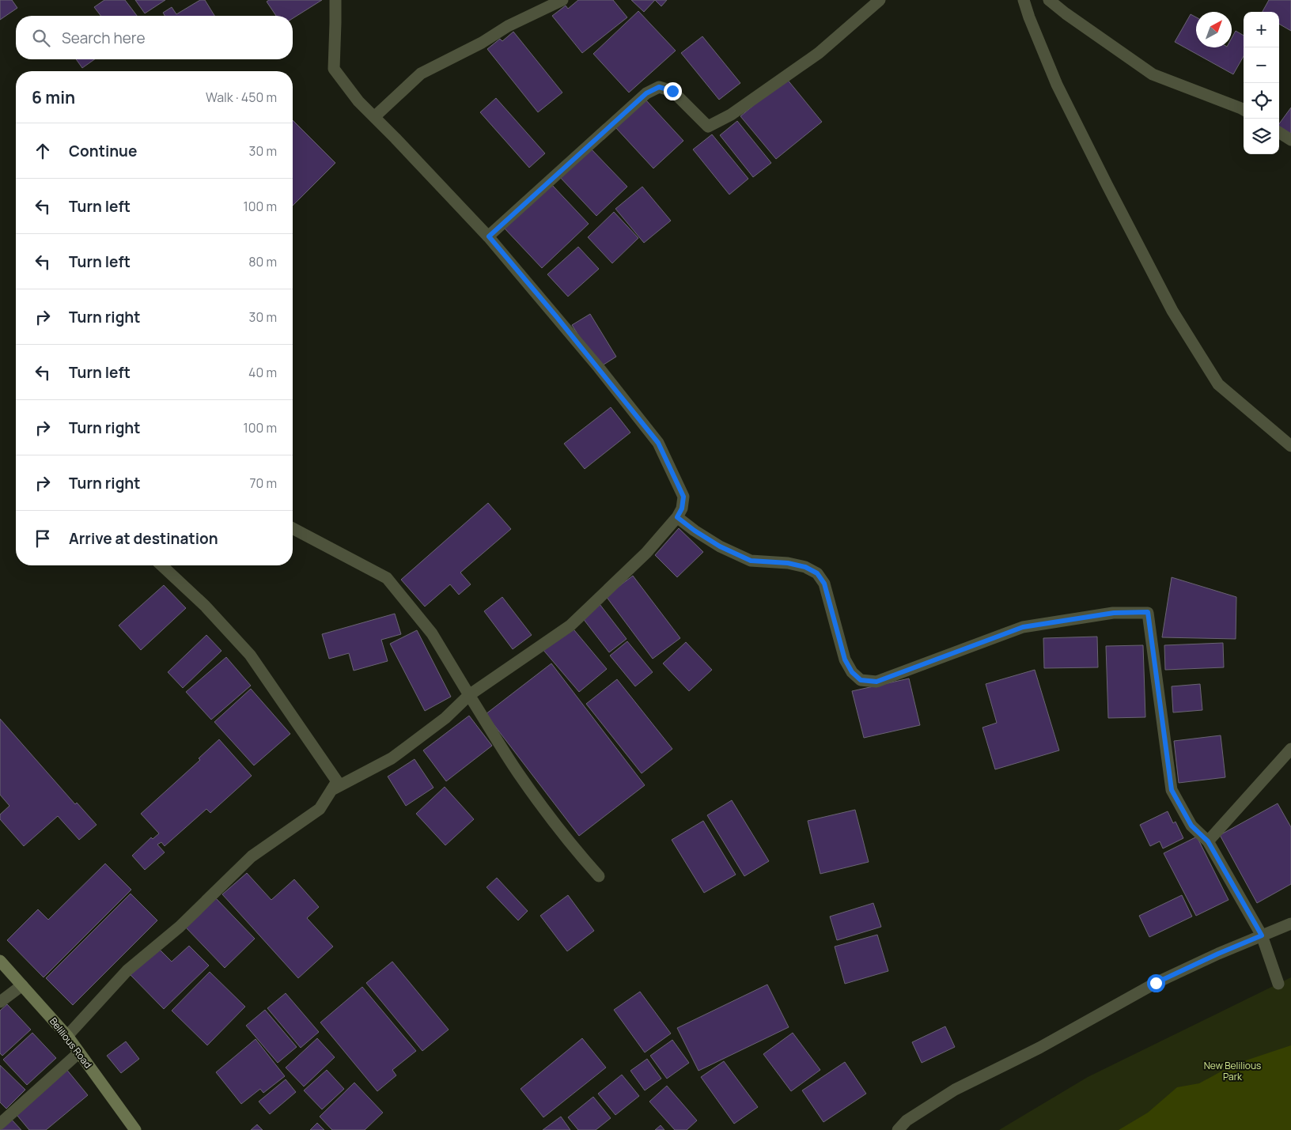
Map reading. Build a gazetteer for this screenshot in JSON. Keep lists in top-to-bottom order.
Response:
{
  "streets": {
    "main road": ["Belilious Road"]
  },
  "parks": ["New Belilious Park"],
  "north": "top right",
  "page": {
    "map_buttons": ["+", "−"],
    "search": "Search here",
    "heading": ["6 min", "Walk · 450 m"],
    "list": [
      ["Continue", "30 m"],
      ["Turn left", "100 m"],
      ["Turn left", "80 m"],
      ["Turn right", "30 m"],
      ["Turn left", "40 m"],
      ["Turn right", "100 m"],
      ["Turn right", "70 m"],
      "Arrive at destination"
    ]
  }
}
